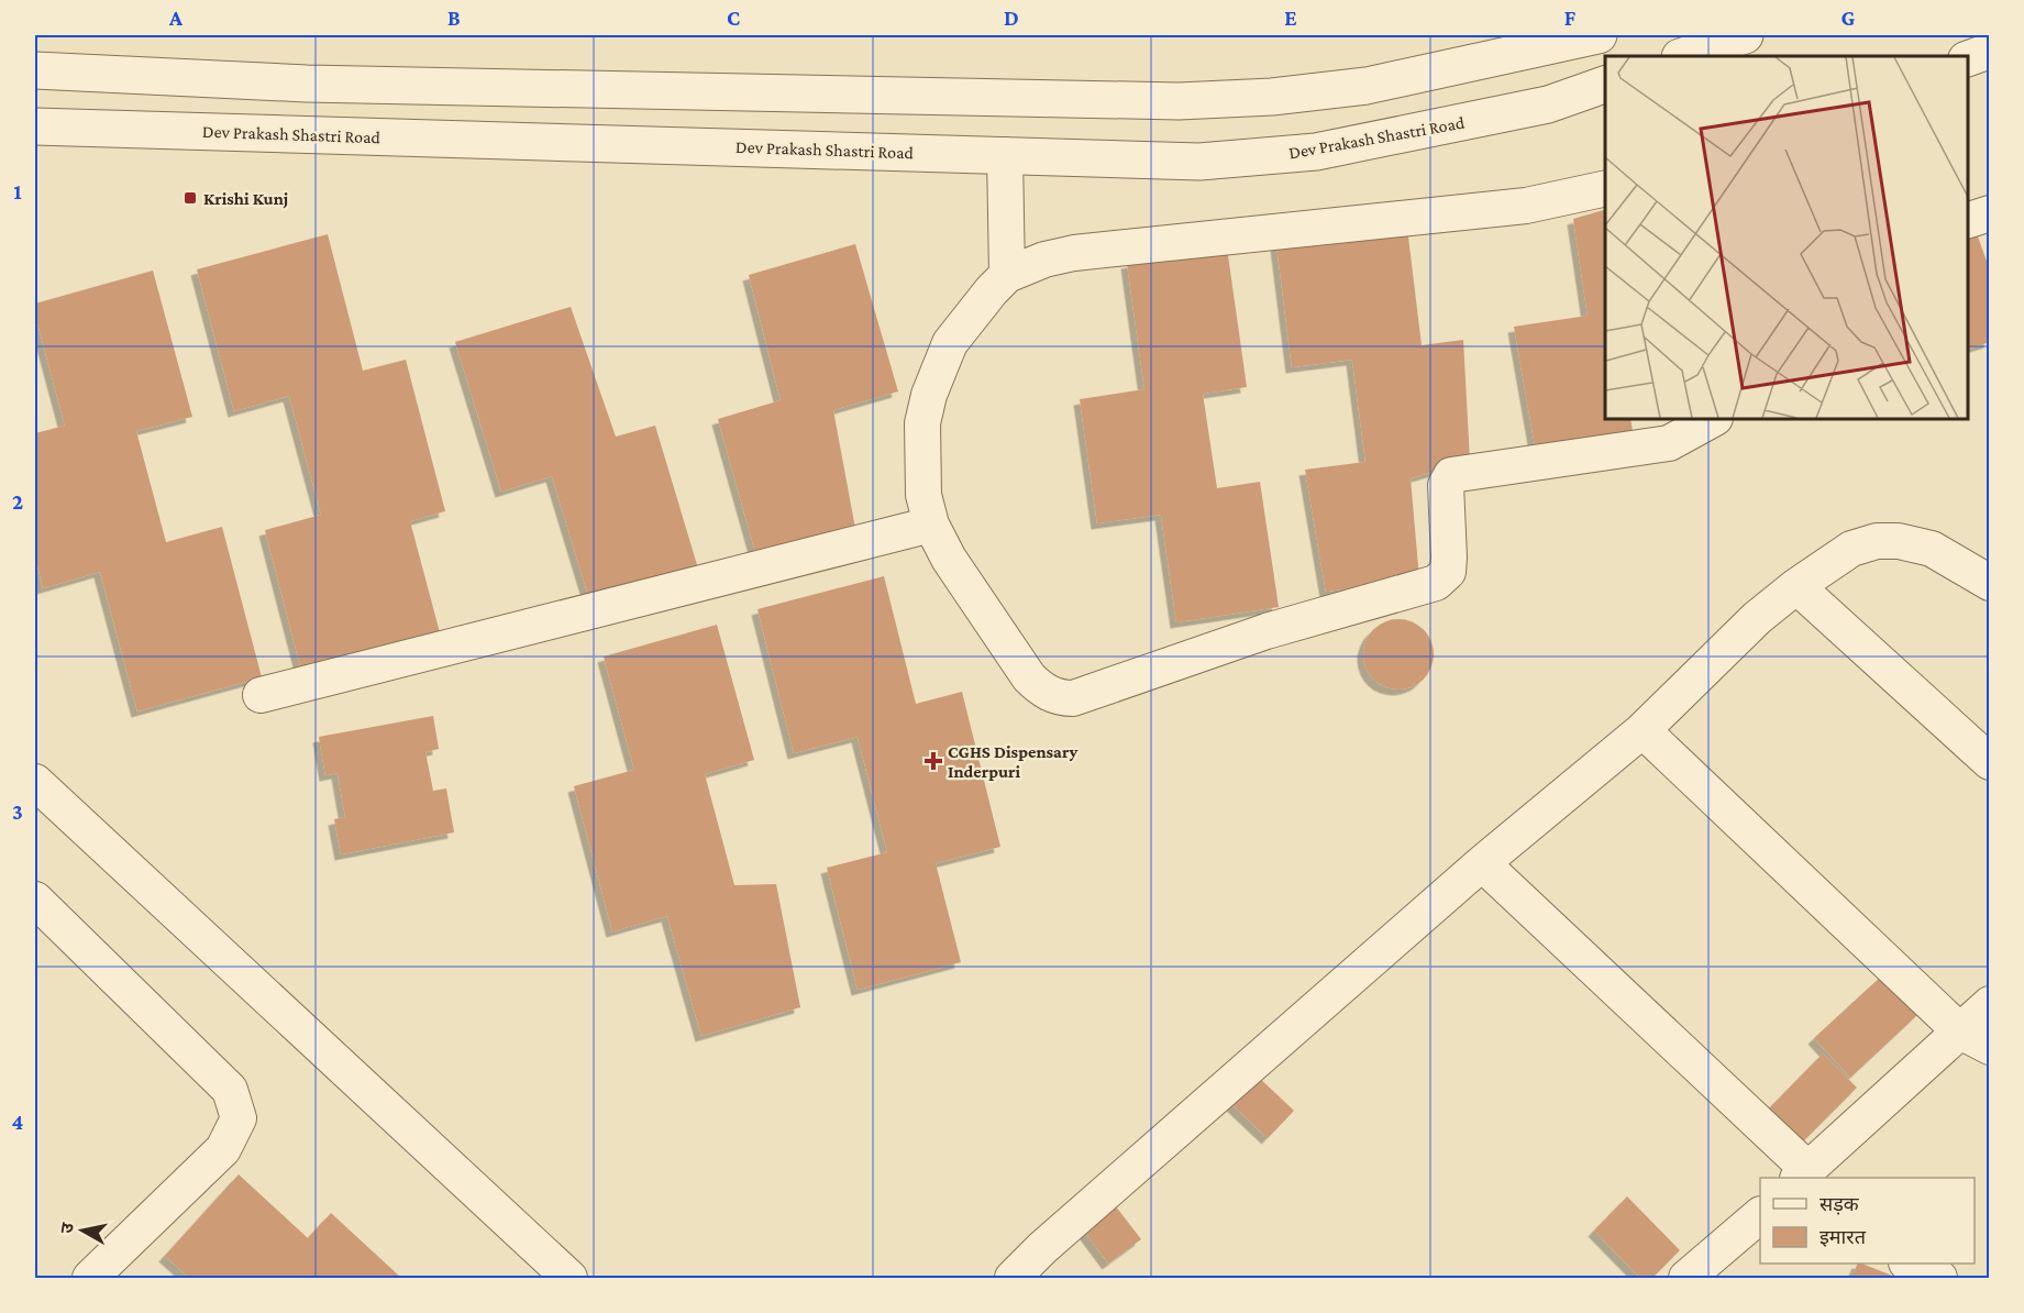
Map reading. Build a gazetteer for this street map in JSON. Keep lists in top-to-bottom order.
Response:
{
  "streets": {
    "street": ["Dev Prakash Shastri Road"]
  },
  "places": {
    "transit": ["Krishi Kunj"],
    "health": ["CGHS Dispensary Inderpuri"]
  },
  "legend": ["सड़क", "इमारत"],
  "north": "left",
  "grid": {
    "columns": [
      "A",
      "B",
      "C",
      "D",
      "E",
      "F",
      "G"
    ],
    "rows": [
      "1",
      "2",
      "3",
      "4"
    ]
  }
}
